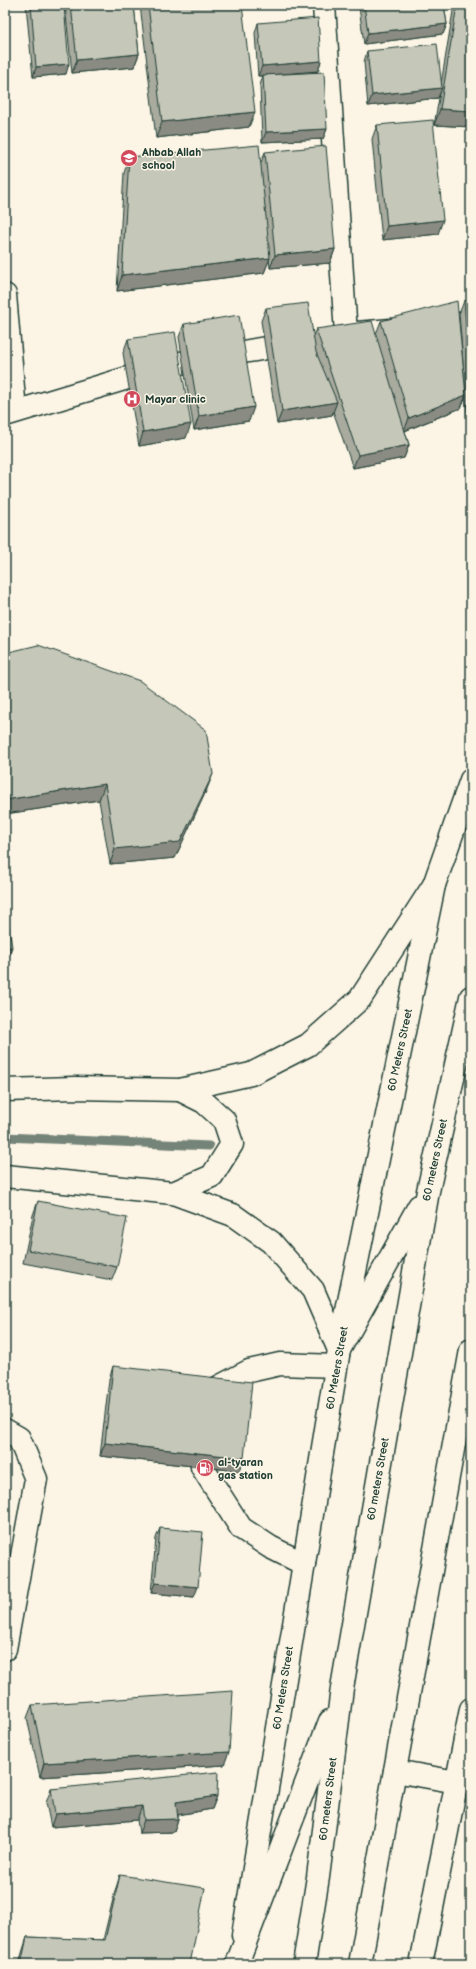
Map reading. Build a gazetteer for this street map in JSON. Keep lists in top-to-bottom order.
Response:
{
  "streets": {
    "main road": ["60 Meters Street", "60 meters Street"]
  },
  "places": {
    "school or university": ["Ahbab Allah school"],
    "hospital": ["Mayar clinic"],
    "fuel station": ["al-tyaran gas station"]
  }
}
